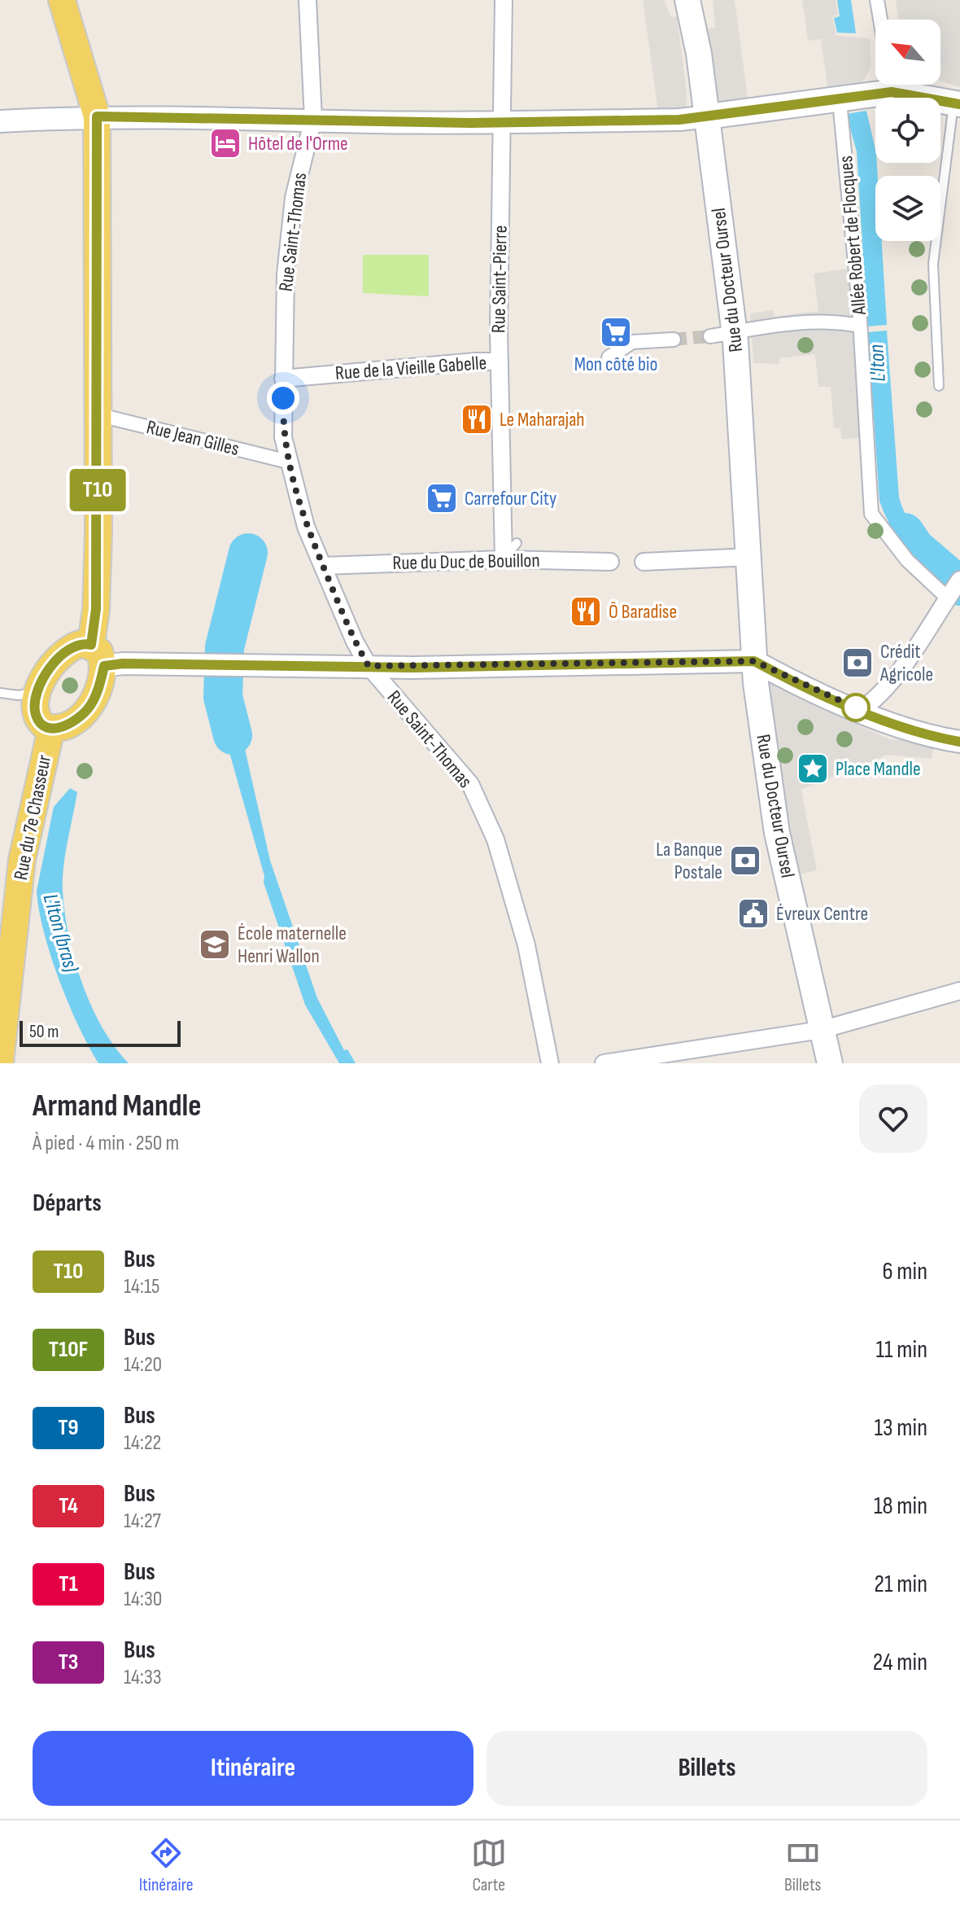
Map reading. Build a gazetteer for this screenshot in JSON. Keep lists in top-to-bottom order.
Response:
{
  "streets": {
    "main road": ["Rue du Docteur Oursel", "Rue du 7e Chasseur"],
    "street": [
      "Rue Saint-Thomas",
      "Allée Robert de Flocques",
      "Rue Saint-Pierre",
      "Rue de la Vieille Gabelle",
      "Rue Jean Gilles",
      "Rue du Duc de Bouillon"
    ]
  },
  "crossings": [
    ["Rue Saint-Thomas", "Rue de la Vieille Gabelle"],
    ["Rue Saint-Thomas", "Rue Jean Gilles"],
    ["Rue Saint-Thomas", "Rue du Duc de Bouillon"],
    ["Rue Saint-Pierre", "Rue de la Vieille Gabelle"],
    ["Rue Saint-Pierre", "Rue du Duc de Bouillon"]
  ],
  "water": ["L'Iton", "L'Iton (bras)"],
  "places": {
    "hotel": ["Hôtel de l'Orme"],
    "supermarket": ["Mon côté bio", "Carrefour City"],
    "restaurant": ["Le Maharajah", "Ô Baradise"],
    "bank": ["Crédit Agricole", "La Banque Postale"],
    "place": ["Place Mandle"],
    "public building": ["Évreux Centre"],
    "school or university": ["École maternelle Henri Wallon"]
  },
  "lines": ["bus line T10"],
  "scale_bar": "50 m",
  "north": "top left",
  "page": {
    "on_map": "T10",
    "scale": "50 m",
    "heading": [
      ["Armand Mandle", "À pied · 4 min · 250 m"],
      "Départs"
    ],
    "list": [
      {
        "mark": "T10",
        "name": "Bus",
        "note": "14:15",
        "value": "6 min"
      },
      {
        "mark": "T10F",
        "name": "Bus",
        "note": "14:20",
        "value": "11 min"
      },
      {
        "mark": "T9",
        "name": "Bus",
        "note": "14:22",
        "value": "13 min"
      },
      {
        "mark": "T4",
        "name": "Bus",
        "note": "14:27",
        "value": "18 min"
      },
      {
        "mark": "T1",
        "name": "Bus",
        "note": "14:30",
        "value": "21 min"
      },
      {
        "mark": "T3",
        "name": "Bus",
        "note": "14:33",
        "value": "24 min"
      }
    ],
    "buttons": ["Itinéraire", "Billets"],
    "tabs": ["Itinéraire", "Carte", "Billets"]
  }
}
